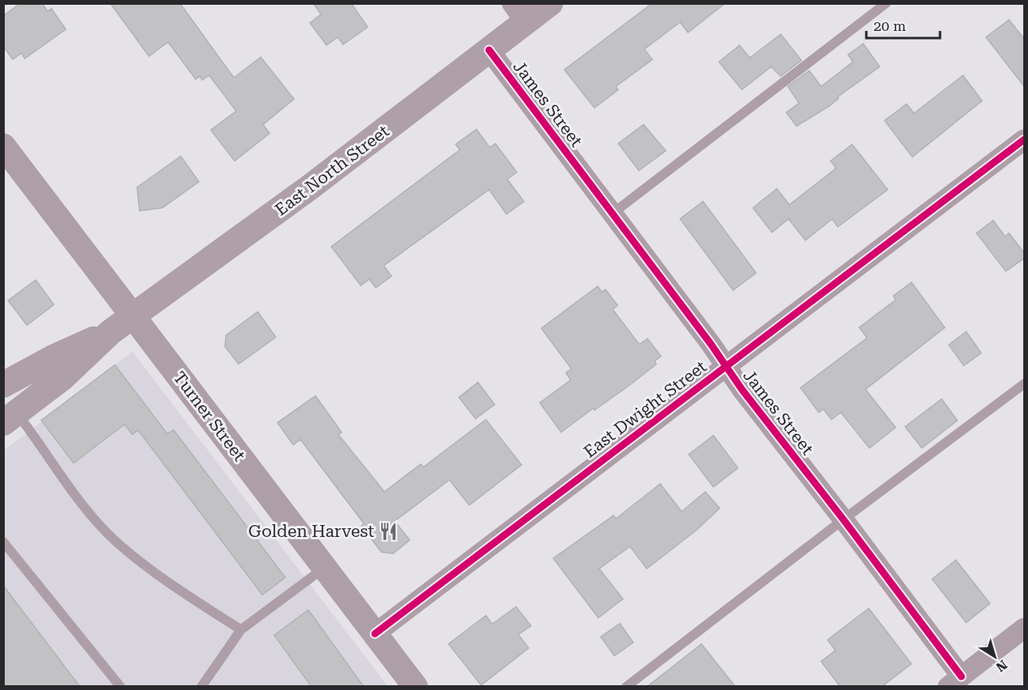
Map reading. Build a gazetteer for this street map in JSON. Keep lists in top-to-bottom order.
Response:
{
  "streets": {
    "main road": ["East North Street"],
    "street": ["James Street", "East Dwight Street", "Turner Street"]
  },
  "crossings": [
    ["James Street", "East North Street"],
    ["James Street", "East Dwight Street"],
    ["East North Street", "Turner Street"],
    ["East Dwight Street", "Turner Street"]
  ],
  "places": {
    "restaurant": ["Golden Harvest"]
  },
  "scale_bar": "20 m",
  "north": "bottom right"
}
